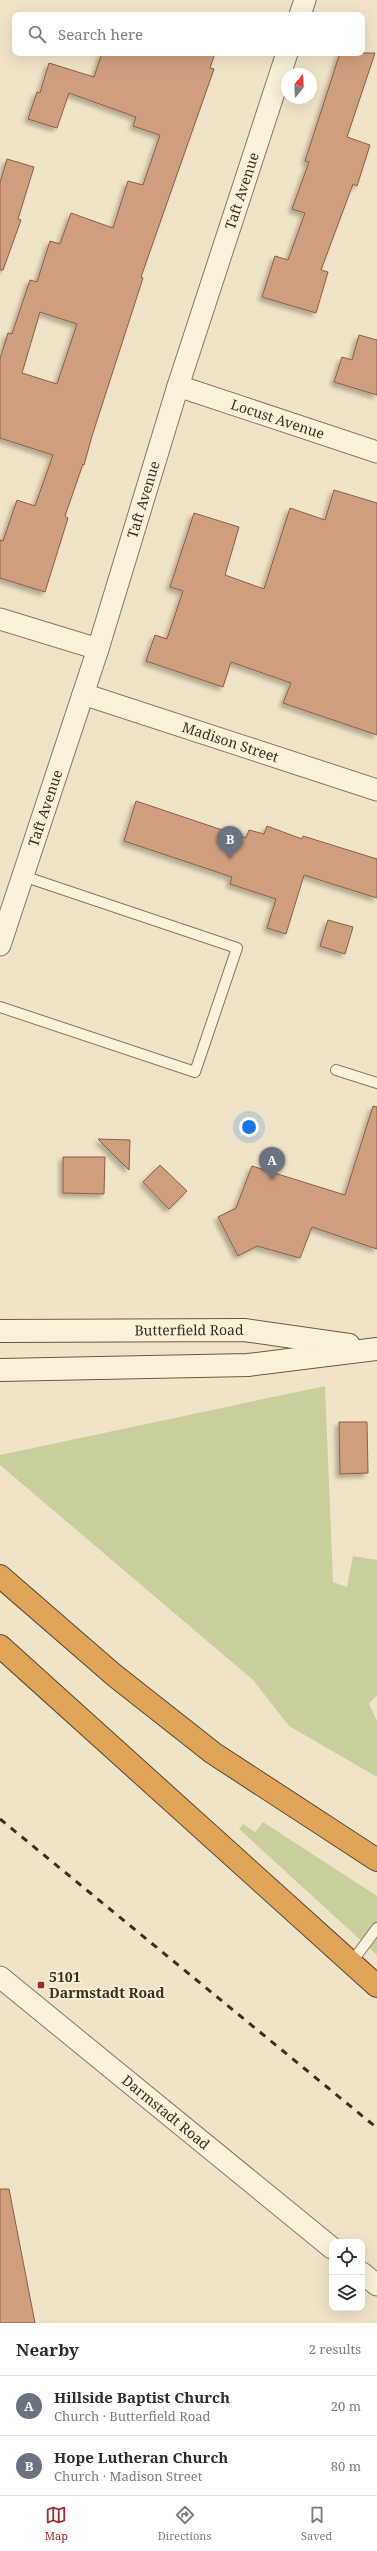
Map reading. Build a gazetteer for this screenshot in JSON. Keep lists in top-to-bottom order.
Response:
{
  "streets": {
    "main road": ["Butterfield Road"],
    "street": [
      "Taft Avenue",
      "Locust Avenue",
      "Madison Street",
      "Darmstadt Road"
    ]
  },
  "crossings": [
    ["Taft Avenue", "Locust Avenue"],
    ["Taft Avenue", "Madison Street"]
  ],
  "places": {
    "transit": ["5101 Darmstadt Road"]
  },
  "north": "top",
  "page": {
    "search": "Search here",
    "pins": ["B", "A"],
    "heading": ["Nearby", "2 results"],
    "list": [
      {
        "mark": "A",
        "name": "Hillside Baptist Church",
        "note": "Church · Butterfield Road",
        "value": "20 m"
      },
      {
        "mark": "B",
        "name": "Hope Lutheran Church",
        "note": "Church · Madison Street",
        "value": "80 m"
      }
    ],
    "nav": ["Map", "Directions", "Saved"]
  }
}
